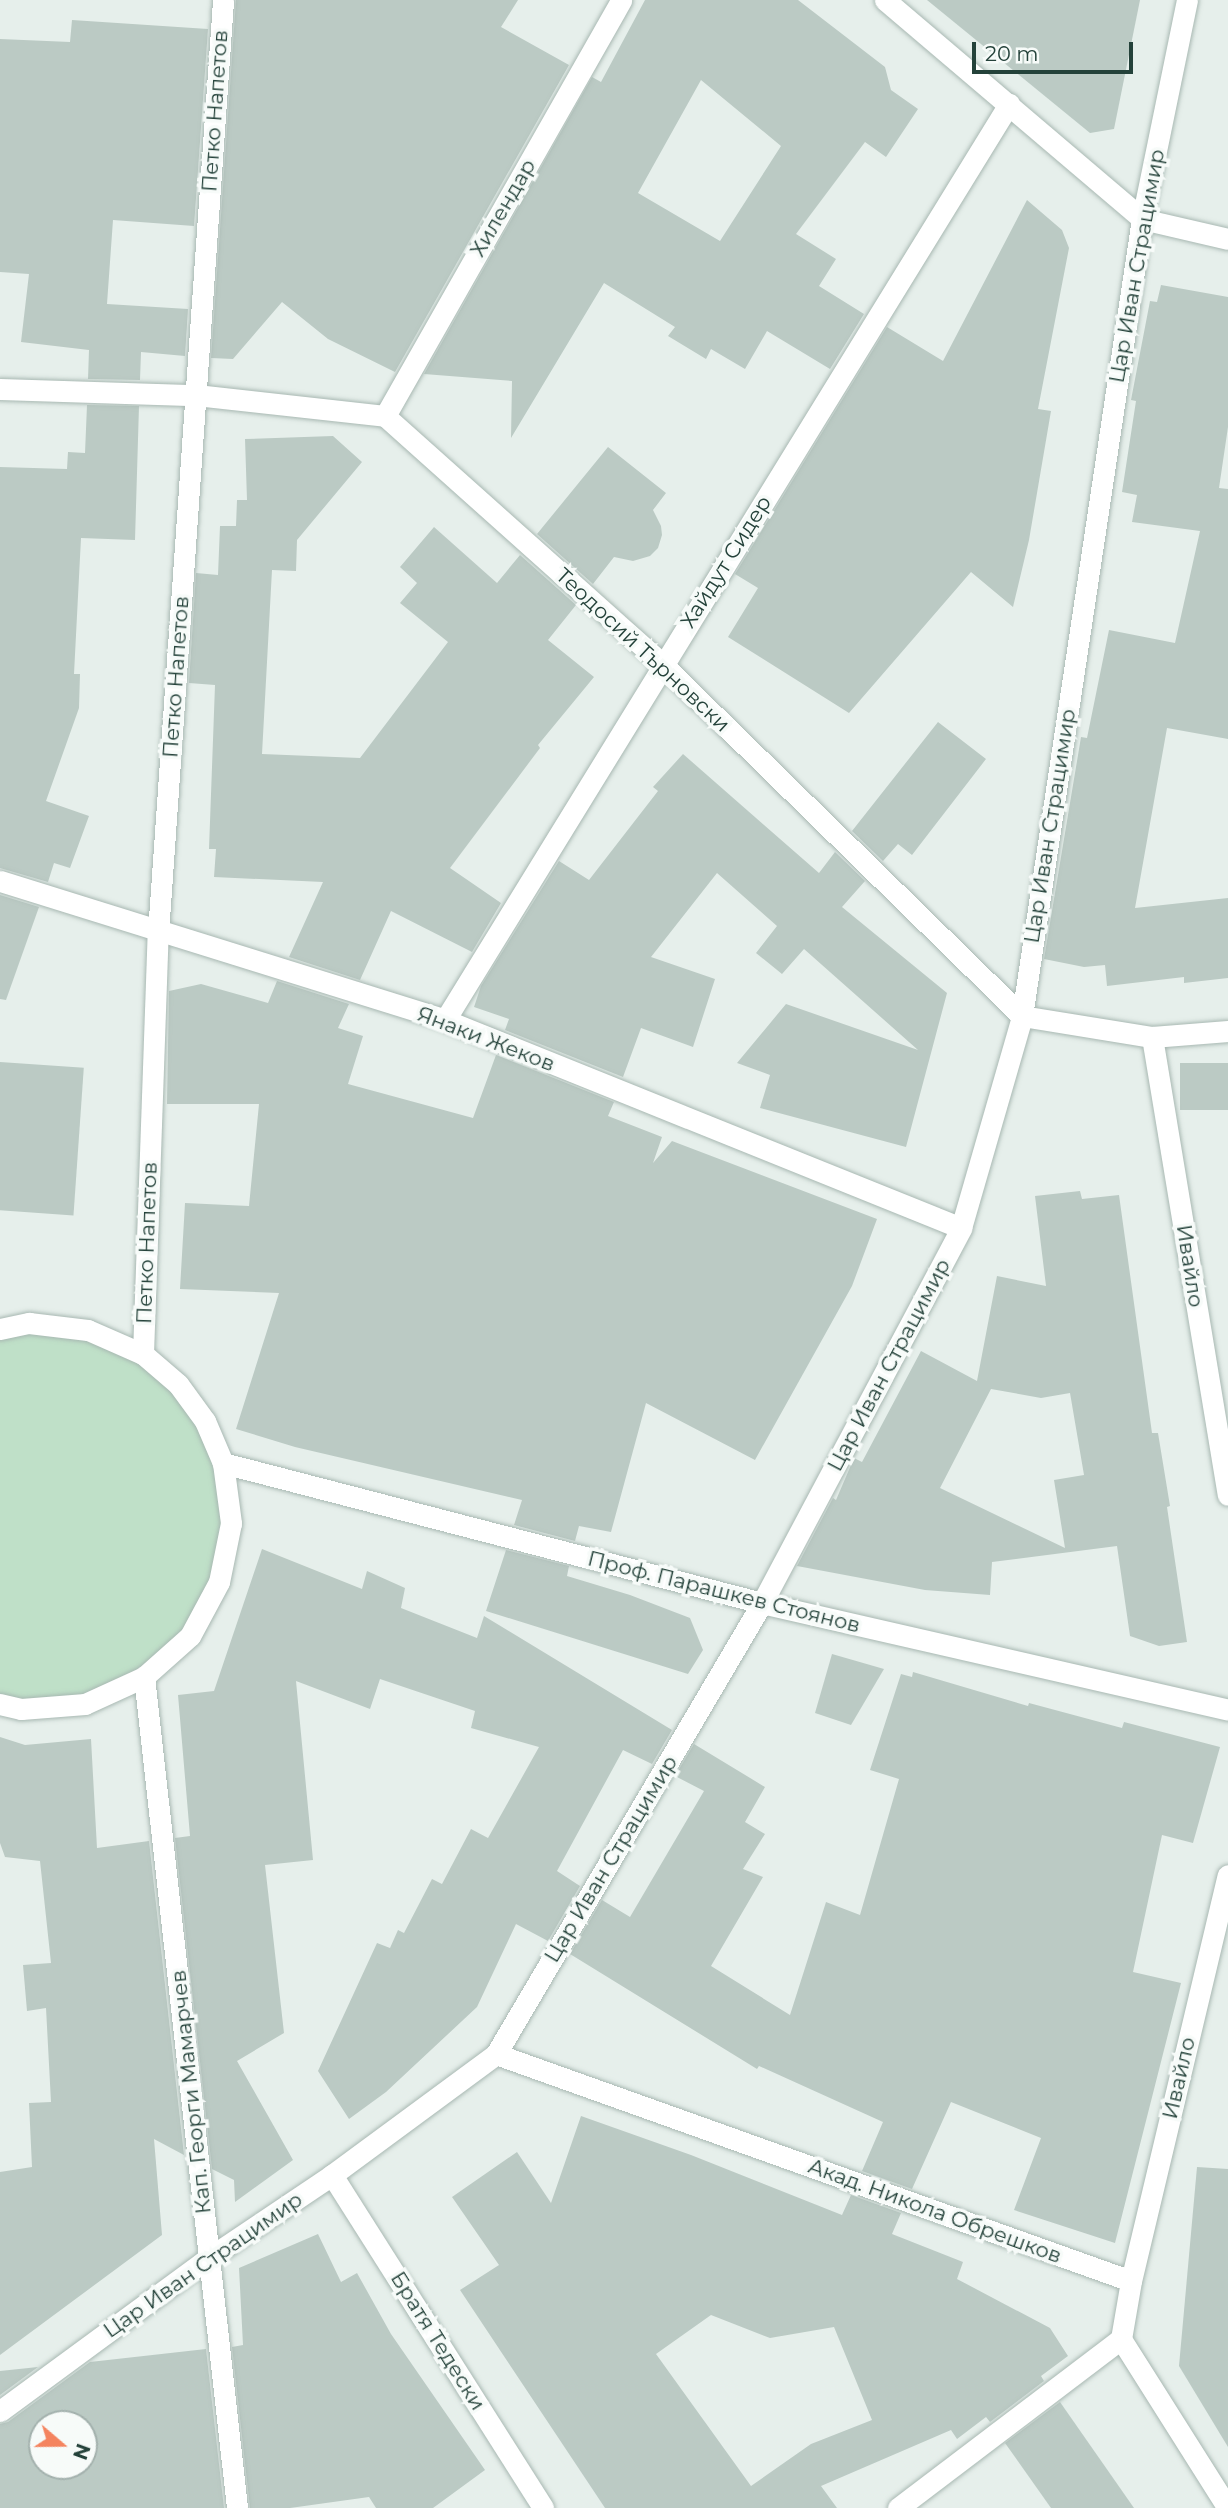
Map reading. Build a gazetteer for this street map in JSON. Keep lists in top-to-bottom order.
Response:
{
  "streets": {
    "street": [
      "Петко Напетов",
      "Хилендар",
      "Цар Иван Страцимир",
      "Хайдут Сидер",
      "Теодосий Търновски",
      "Янаки Жеков",
      "Ивайло",
      "Проф. Парашкев Стоянов",
      "Кап. Георги Мамарчев",
      "Акад. Никола Обрешков",
      "Братя Тедески"
    ]
  },
  "crossings": [
    ["Петко Напетов", "Янаки Жеков"],
    ["Хилендар", "Теодосий Търновски"],
    ["Цар Иван Страцимир", "Теодосий Търновски"],
    ["Цар Иван Страцимир", "Янаки Жеков"],
    ["Цар Иван Страцимир", "Проф. Парашкев Стоянов"],
    ["Цар Иван Страцимир", "Кап. Георги Мамарчев"],
    ["Цар Иван Страцимир", "Акад. Никола Обрешков"],
    ["Цар Иван Страцимир", "Братя Тедески"],
    ["Хайдут Сидер", "Теодосий Търновски"],
    ["Хайдут Сидер", "Янаки Жеков"],
    ["Ивайло", "Акад. Никола Обрешков"]
  ],
  "scale_bar": "20 m",
  "north": "right"
}
